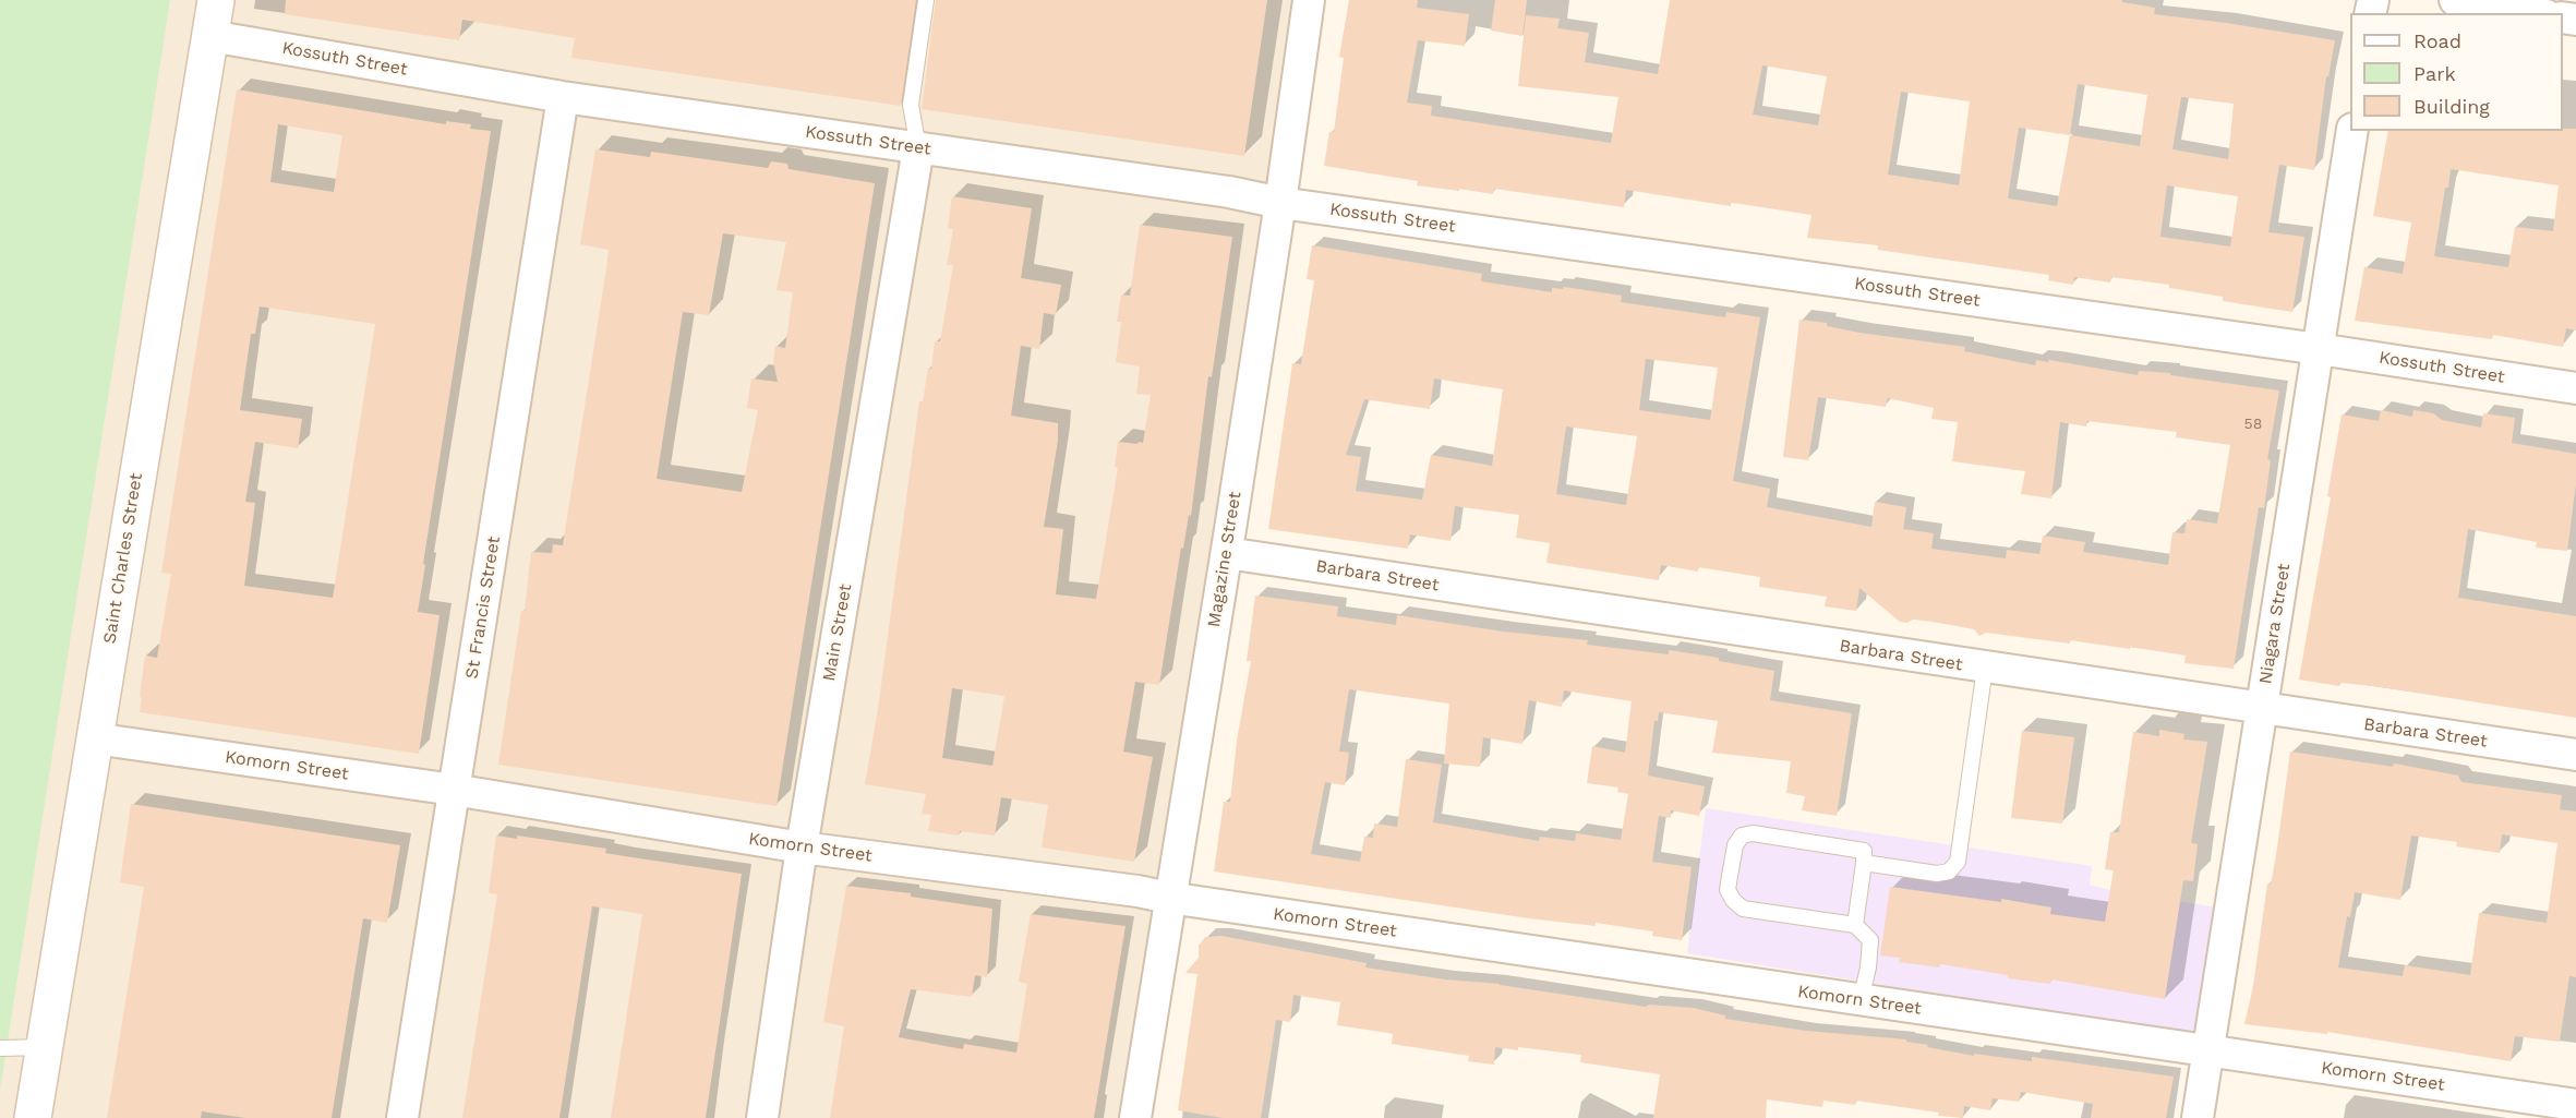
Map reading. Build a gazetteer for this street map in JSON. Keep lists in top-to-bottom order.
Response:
{
  "streets": {
    "street": [
      "Kossuth Street",
      "Saint Charles Street",
      "Magazine Street",
      "Barbara Street",
      "St Francis Street",
      "Niagara Street",
      "Main Street",
      "Komorn Street"
    ]
  },
  "crossings": [
    ["Kossuth Street", "Saint Charles Street"],
    ["Kossuth Street", "Magazine Street"],
    ["Kossuth Street", "St Francis Street"],
    ["Kossuth Street", "Niagara Street"],
    ["Kossuth Street", "Main Street"],
    ["Saint Charles Street", "Komorn Street"],
    ["Magazine Street", "Barbara Street"],
    ["Magazine Street", "Komorn Street"],
    ["Barbara Street", "Niagara Street"],
    ["St Francis Street", "Komorn Street"],
    ["Niagara Street", "Komorn Street"],
    ["Main Street", "Komorn Street"]
  ],
  "house_numbers": ["58"],
  "legend": ["Road", "Park", "Building"]
}
